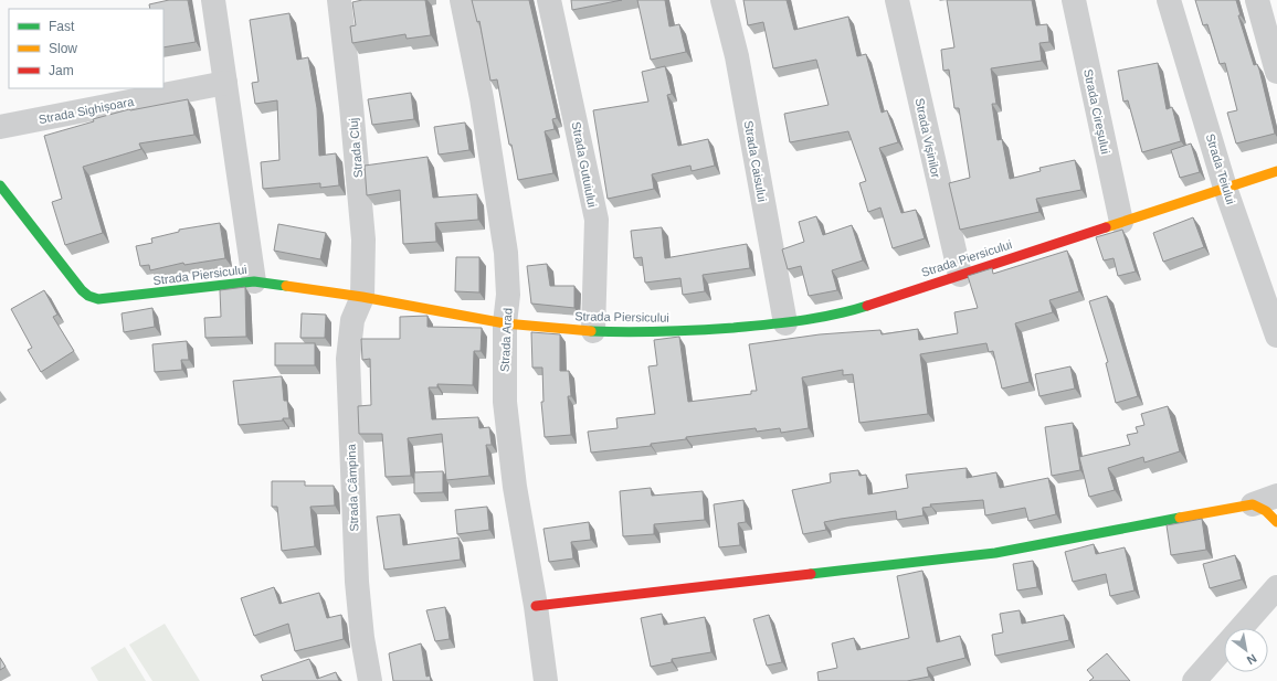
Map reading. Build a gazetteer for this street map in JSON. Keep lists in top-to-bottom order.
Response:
{
  "streets": {
    "street": [
      "Strada Sighișoara",
      "Strada Cireșului",
      "Strada Vișinilor",
      "Strada Cluj",
      "Strada Caisului",
      "Strada Gutuiului",
      "Strada Teiului",
      "Strada Piersicului",
      "Strada Arad",
      "Strada Câmpina"
    ]
  },
  "crossings": [
    ["Strada Cireșului", "Strada Piersicului"],
    ["Strada Vișinilor", "Strada Piersicului"],
    ["Strada Cluj", "Strada Piersicului"],
    ["Strada Cluj", "Strada Câmpina"],
    ["Strada Caisului", "Strada Piersicului"],
    ["Strada Gutuiului", "Strada Piersicului"],
    ["Strada Teiului", "Strada Piersicului"],
    ["Strada Piersicului", "Strada Arad"],
    ["Strada Piersicului", "Strada Câmpina"]
  ],
  "legend": ["Fast", "Slow", "Jam"],
  "north": "bottom right"
}
